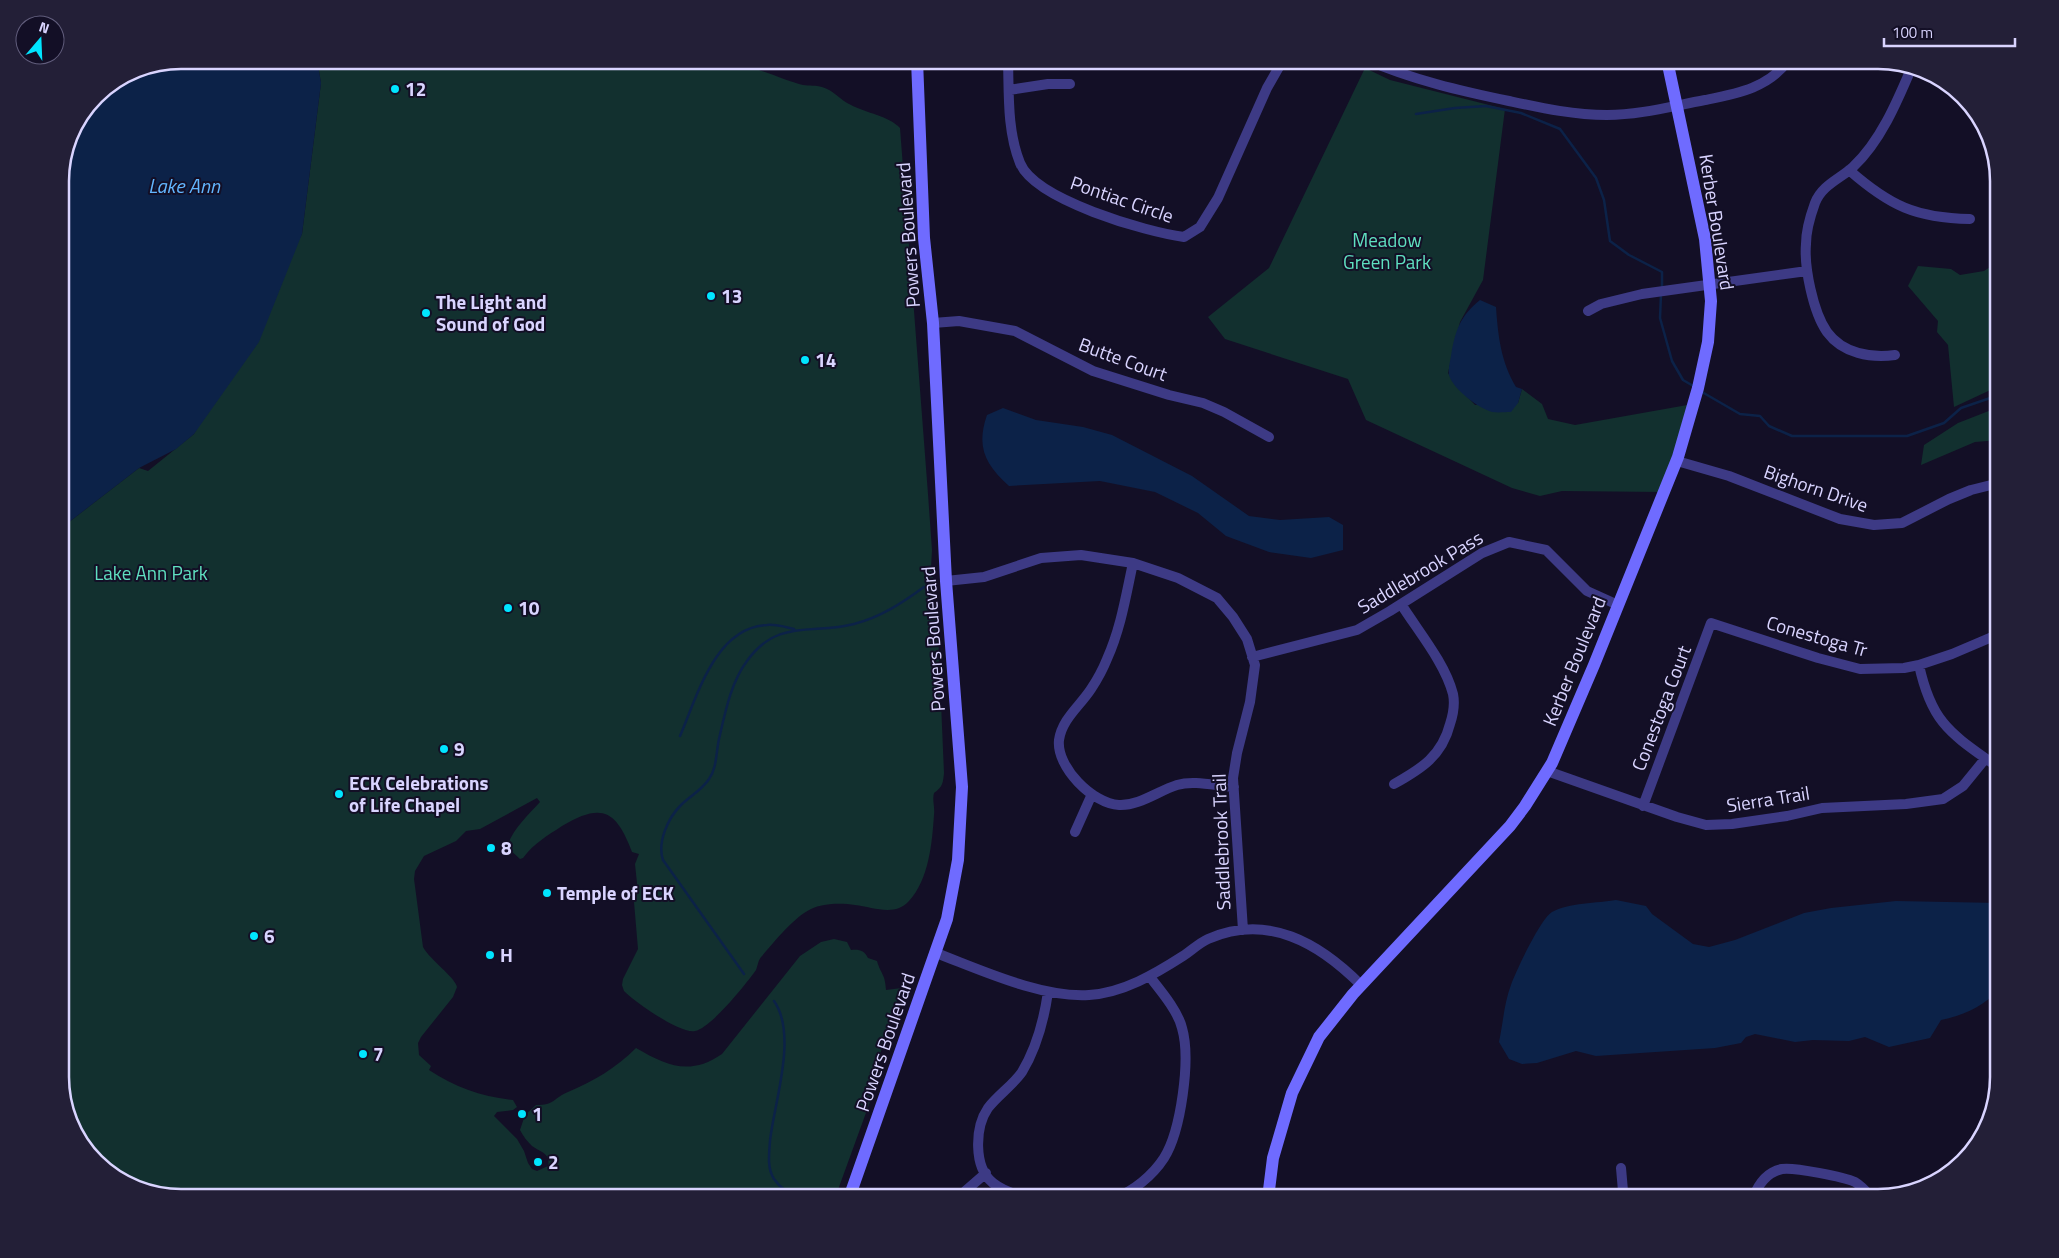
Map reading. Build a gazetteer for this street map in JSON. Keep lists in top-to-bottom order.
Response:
{
  "streets": {
    "street": [
      "Pontiac Circle",
      "Kerber Boulevard",
      "Powers Boulevard",
      "Butte Court",
      "Bighorn Drive",
      "Saddlebrook Pass",
      "Conestoga Tr",
      "Conestoga Court",
      "Sierra Trail",
      "Saddlebrook Trail"
    ]
  },
  "crossings": [
    ["Kerber Boulevard", "Bighorn Drive"],
    ["Kerber Boulevard", "Saddlebrook Pass"],
    ["Kerber Boulevard", "Sierra Trail"],
    ["Powers Boulevard", "Butte Court"],
    ["Powers Boulevard", "Saddlebrook Trail"],
    ["Saddlebrook Pass", "Saddlebrook Trail"],
    ["Conestoga Tr", "Conestoga Court"],
    ["Conestoga Court", "Sierra Trail"]
  ],
  "water": ["Lake Ann"],
  "parks": ["Meadow Green Park", "Lake Ann Park"],
  "places": [
    "12",
    "13",
    "The Light and Sound of God",
    "14",
    "10",
    "9",
    "ECK Celebrations of Life Chapel",
    "8",
    "Temple of ECK",
    "6",
    "H",
    "7",
    "1",
    "2"
  ],
  "scale_bar": "100 m",
  "north": "top"
}
